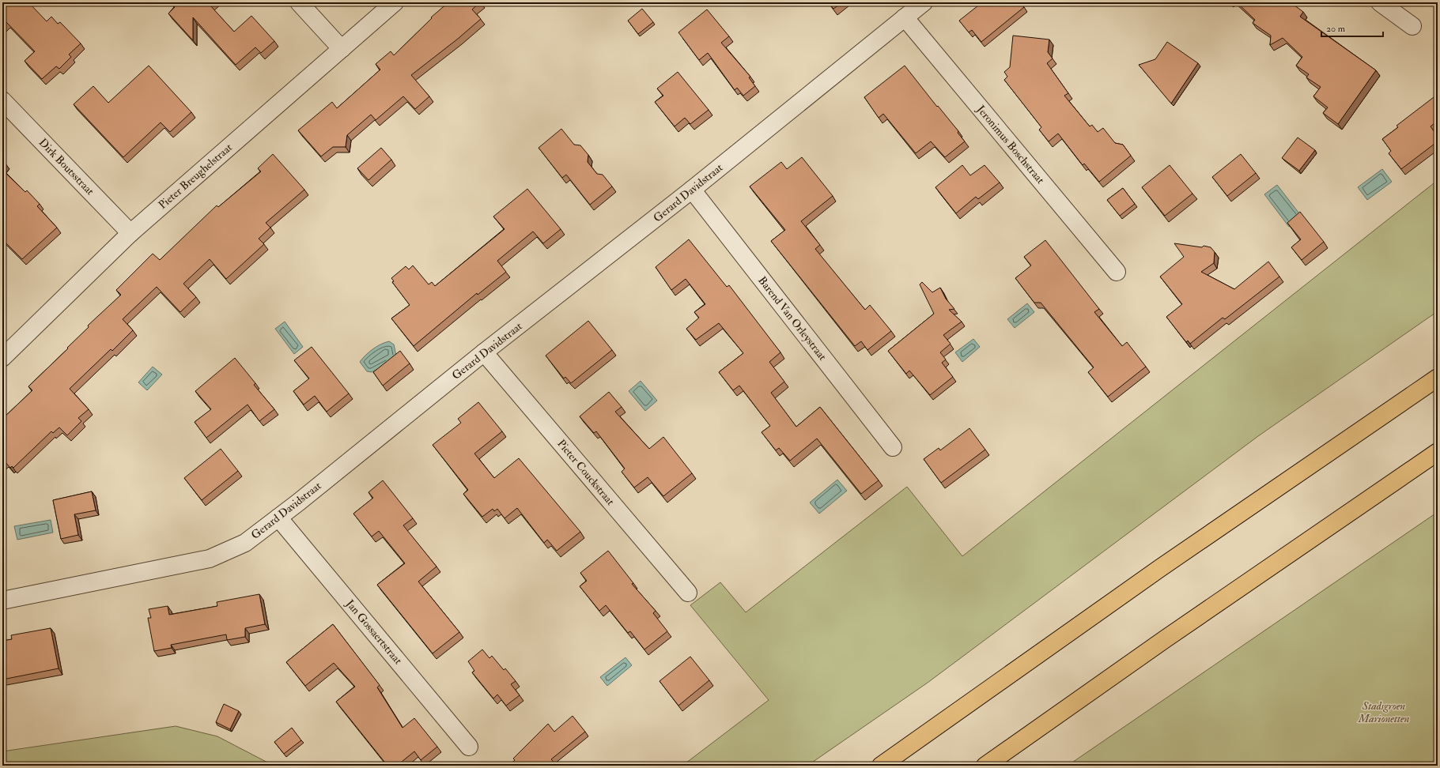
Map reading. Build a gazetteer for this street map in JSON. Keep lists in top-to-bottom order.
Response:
{
  "streets": {
    "street": [
      "Jeronimus Boschstraat",
      "Dirk Boutsstraat",
      "Pieter Breughelstraat",
      "Gerard Davidstraat",
      "Barend Van Orleystraat",
      "Pieter Couckstraat",
      "Jan Gossaertstraat"
    ]
  },
  "crossings": [
    ["Jeronimus Boschstraat", "Gerard Davidstraat"],
    ["Dirk Boutsstraat", "Pieter Breughelstraat"],
    ["Gerard Davidstraat", "Barend Van Orleystraat"],
    ["Gerard Davidstraat", "Pieter Couckstraat"],
    ["Gerard Davidstraat", "Jan Gossaertstraat"]
  ],
  "parks": ["Stadsgroen Marionetten"],
  "scale_bar": "20 m"
}
